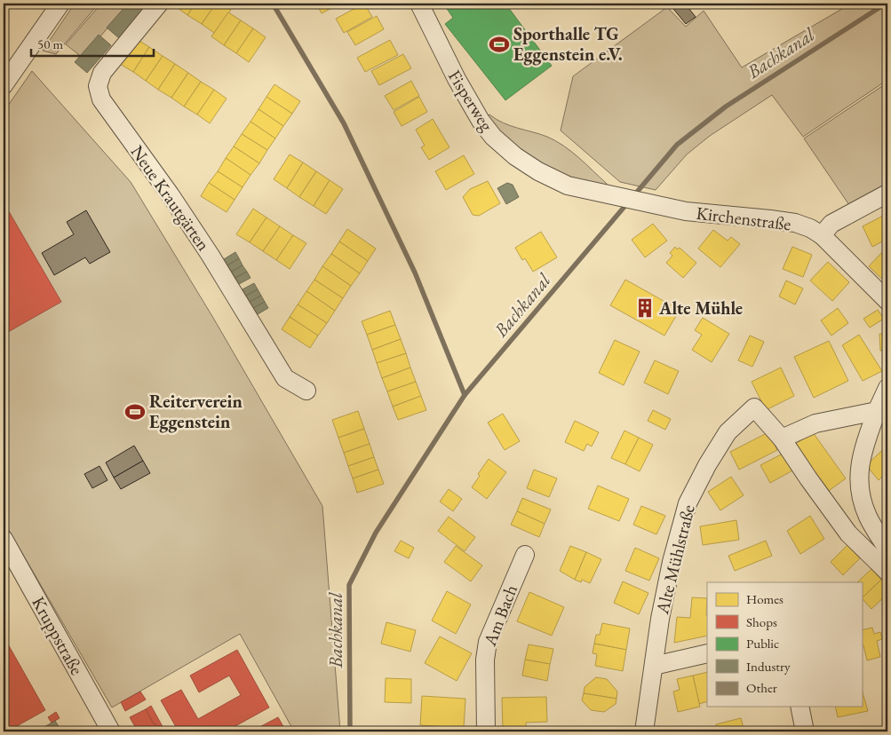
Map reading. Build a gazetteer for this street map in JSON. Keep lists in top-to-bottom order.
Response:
{
  "streets": {
    "street": [
      "Fisperweg",
      "Neue Krautgärten",
      "Kirchenstraße",
      "Alte Mühlstraße",
      "Am Bach",
      "Kruppstraße"
    ]
  },
  "crossings": [
    ["Fisperweg", "Kirchenstraße"]
  ],
  "water": ["Bachkanal"],
  "places": {
    "sports": ["Sporthalle TG Eggenstein e.V.", "Reiterverein Eggenstein"],
    "building": ["Alte Mühle"]
  },
  "legend": [
    "Homes",
    "Shops",
    "Public",
    "Industry",
    "Other"
  ],
  "scale_bar": "50 m"
}
